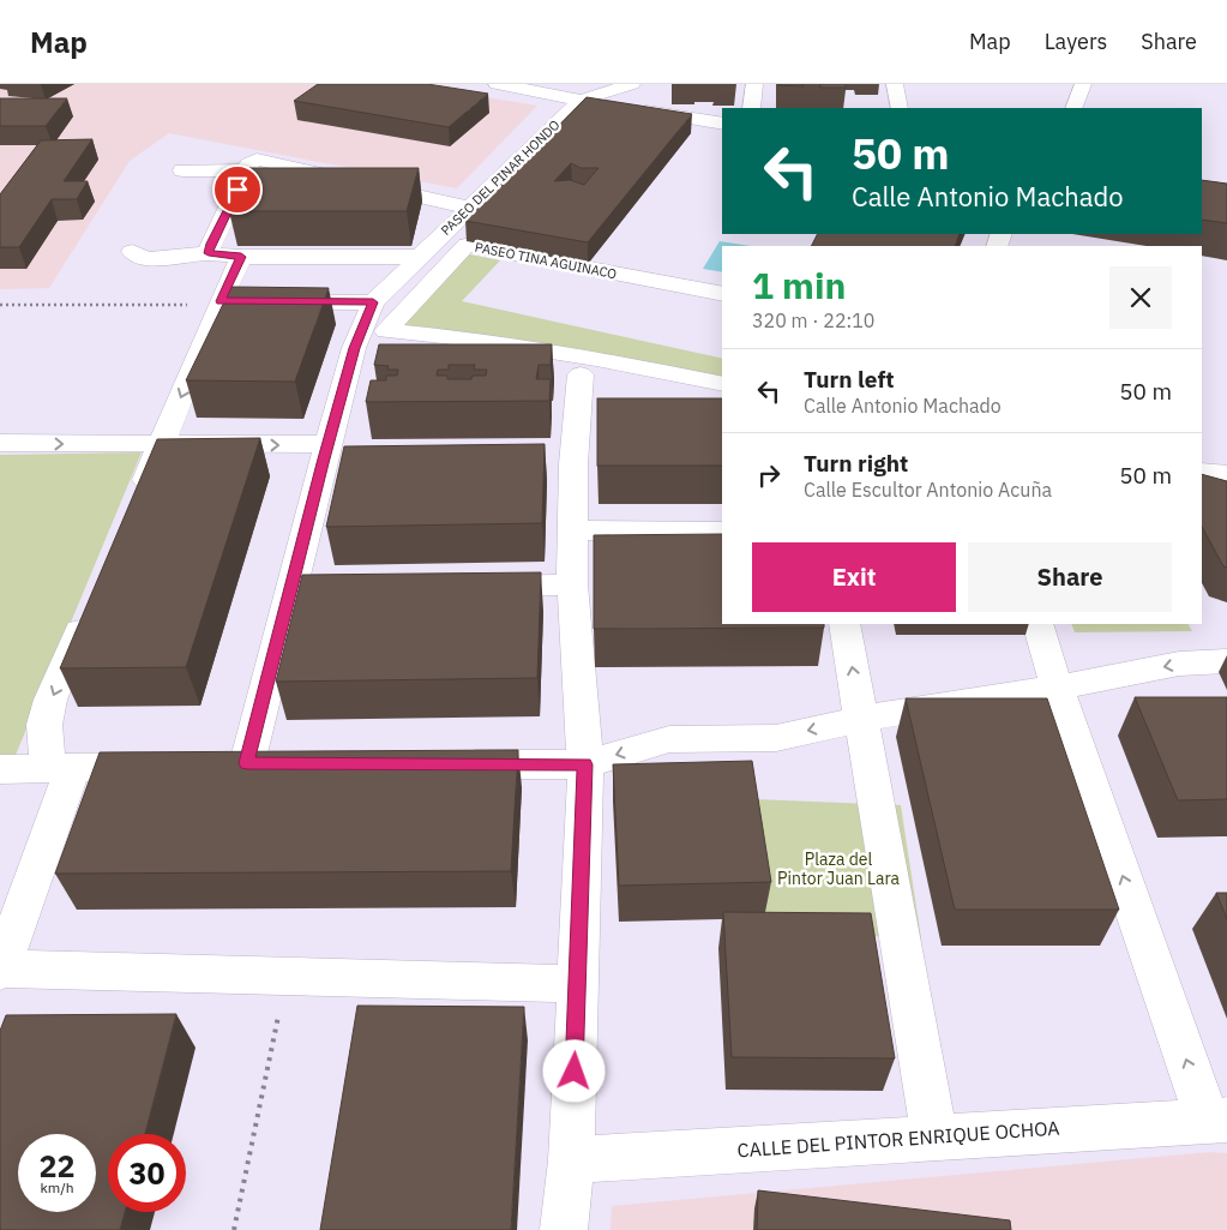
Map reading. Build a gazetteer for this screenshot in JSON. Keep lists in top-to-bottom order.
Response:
{
  "streets": {
    "street": ["PASEO DEL PINAR HONDO", "PASEO TINA AGUINACO", "CALLE DEL PINTOR ENRIQUE OCHOA"]
  },
  "parks": ["Plaza del Pintor Juan Lara"],
  "page": {
    "header": "Map",
    "nav": ["Map", "Layers", "Share"],
    "turn": ["50 m", "Calle Antonio Machado"],
    "heading": ["1 min", "320 m · 22:10"],
    "list": [
      {
        "name": "Turn left",
        "note": "Calle Antonio Machado",
        "value": "50 m"
      },
      {
        "name": "Turn right",
        "note": "Calle Escultor Antonio Acuña",
        "value": "50 m"
      }
    ],
    "buttons": ["Exit", "Share"],
    "speed": "22 km/h",
    "limit": "30"
  }
}
